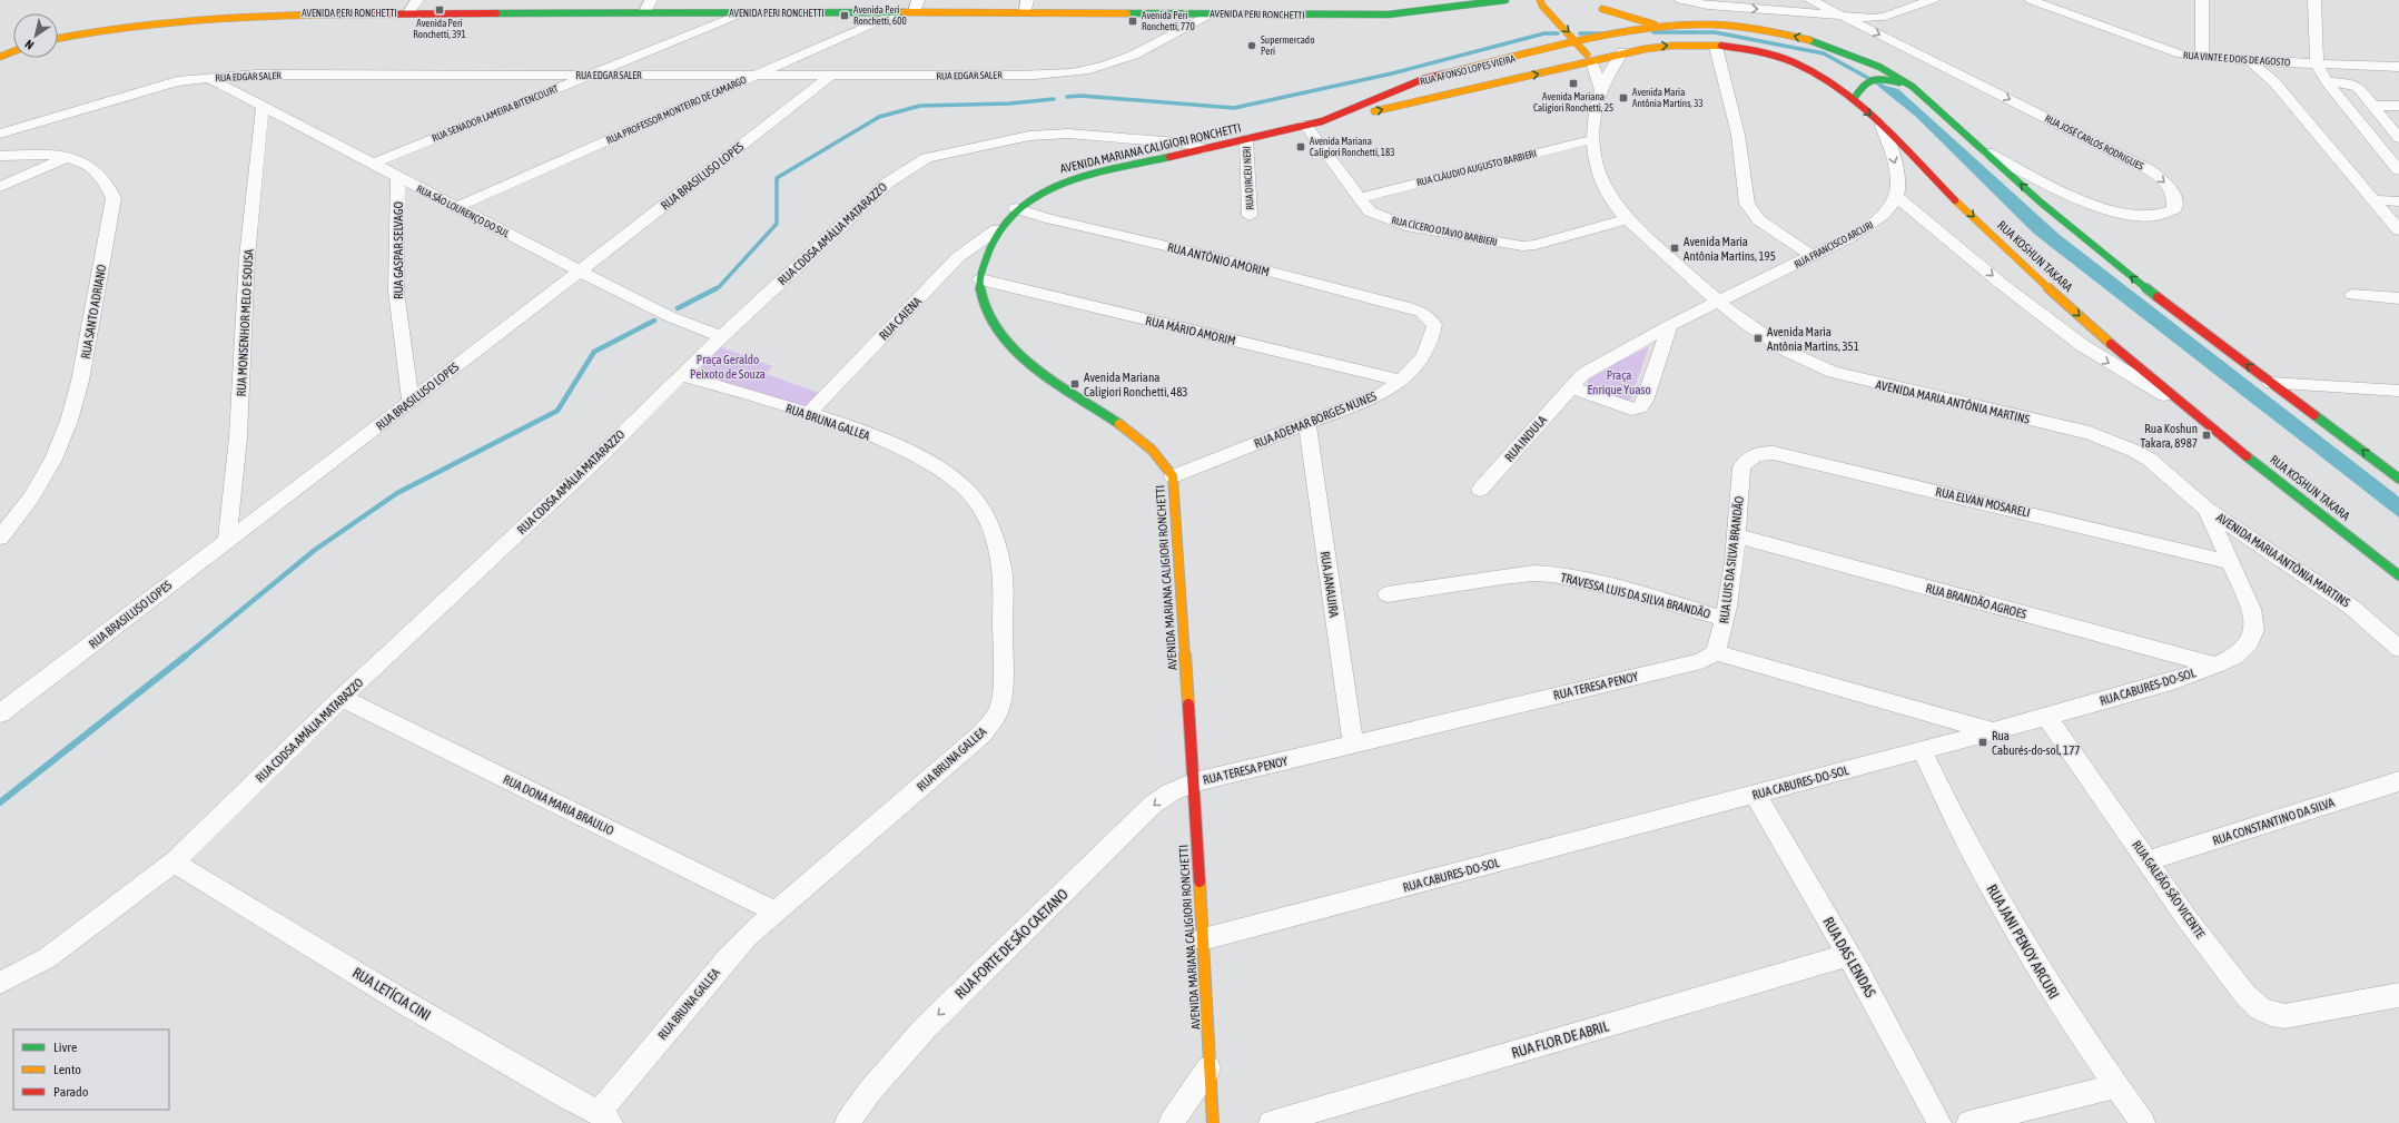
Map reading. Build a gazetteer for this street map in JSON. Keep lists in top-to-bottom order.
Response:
{
  "streets": {
    "main road": [
      "AVENIDA PERI RONCHETTI",
      "RUA AFONSO LOPES VIEIRA",
      "AVENIDA MARIANA CALIGIORI RONCHETTI",
      "RUA KOSHUN TAKARA",
      "AVENIDA MARIA ANTÔNIA MARTINS"
    ],
    "street": [
      "RUA VINTE E DOIS DE AGOSTO",
      "RUA EDGAR SALER",
      "RUA PROFESSOR MONTEIRO DE CAMARGO",
      "RUA SENADOR LAMEIRA BITENCOURT",
      "RUA JOSÉ CARLOS RODRIGUES",
      "RUA CLÁUDIO AUGUSTO BARBIERI",
      "RUA BRASILUSO LOPES",
      "RUA DIRCEU NERI",
      "RUA SÃO LOURENÇO DO SUL",
      "RUA CÍCERO OTÁVIO BARBIERI",
      "RUA CDDSA AMÁLIA MATARAZZO",
      "RUA FRANCISCO ARCURI",
      "RUA GASPAR SELVAGO",
      "RUA ANTÔNIO AMORIM",
      "RUA SANTO ADRIANO",
      "RUA CAIENA",
      "RUA MONSENHOR MELO E SOUSA",
      "RUA MÁRIO AMORIM",
      "RUA ADEMAR BORGES NUNES",
      "RUA BRUNA GALLEA",
      "RUA INDULA",
      "RUA ELVAN MOSARELI",
      "RUA LUIS DA SILVA BRANDÃO",
      "RUA JANAUIRA",
      "TRAVESSA LUIS DA SILVA BRANDÃO",
      "RUA BRANDÃO AGROES",
      "RUA TERESA PENOY",
      "RUA CABURES-DO-SOL",
      "RUA DONA MARIA BRAULIO",
      "RUA CONSTANTINO DA SILVA",
      "RUA GALEÃO SÃO VICENTE",
      "RUA JANI PENOY ARCURI",
      "RUA FORTE DE SÃO CAETANO",
      "RUA DAS LENDAS",
      "RUA LETÍCIA CINI",
      "RUA FLOR DE ABRIL"
    ]
  },
  "crossings": [
    ["AVENIDA PERI RONCHETTI", "RUA EDGAR SALER"],
    ["AVENIDA PERI RONCHETTI", "RUA PROFESSOR MONTEIRO DE CAMARGO"],
    ["AVENIDA PERI RONCHETTI", "RUA SENADOR LAMEIRA BITENCOURT"],
    ["RUA AFONSO LOPES VIEIRA", "AVENIDA MARIANA CALIGIORI RONCHETTI"],
    ["RUA AFONSO LOPES VIEIRA", "RUA KOSHUN TAKARA"],
    ["RUA AFONSO LOPES VIEIRA", "AVENIDA MARIA ANTÔNIA MARTINS"],
    ["RUA EDGAR SALER", "RUA PROFESSOR MONTEIRO DE CAMARGO"],
    ["RUA EDGAR SALER", "RUA SENADOR LAMEIRA BITENCOURT"],
    ["RUA EDGAR SALER", "RUA BRASILUSO LOPES"],
    ["RUA EDGAR SALER", "RUA SÃO LOURENÇO DO SUL"],
    ["RUA PROFESSOR MONTEIRO DE CAMARGO", "RUA SÃO LOURENÇO DO SUL"],
    ["RUA SENADOR LAMEIRA BITENCOURT", "RUA SÃO LOURENÇO DO SUL"],
    ["AVENIDA MARIANA CALIGIORI RONCHETTI", "RUA DIRCEU NERI"],
    ["AVENIDA MARIANA CALIGIORI RONCHETTI", "RUA CÍCERO OTÁVIO BARBIERI"],
    ["AVENIDA MARIANA CALIGIORI RONCHETTI", "RUA CDDSA AMÁLIA MATARAZZO"],
    ["AVENIDA MARIANA CALIGIORI RONCHETTI", "RUA ANTÔNIO AMORIM"],
    ["AVENIDA MARIANA CALIGIORI RONCHETTI", "RUA CAIENA"],
    ["AVENIDA MARIANA CALIGIORI RONCHETTI", "RUA MÁRIO AMORIM"],
    ["AVENIDA MARIANA CALIGIORI RONCHETTI", "RUA ADEMAR BORGES NUNES"],
    ["AVENIDA MARIANA CALIGIORI RONCHETTI", "RUA TERESA PENOY"],
    ["AVENIDA MARIANA CALIGIORI RONCHETTI", "RUA CABURES-DO-SOL"],
    ["AVENIDA MARIANA CALIGIORI RONCHETTI", "RUA FORTE DE SÃO CAETANO"],
    ["RUA CLÁUDIO AUGUSTO BARBIERI", "RUA CÍCERO OTÁVIO BARBIERI"],
    ["RUA CLÁUDIO AUGUSTO BARBIERI", "AVENIDA MARIA ANTÔNIA MARTINS"],
    ["RUA BRASILUSO LOPES", "RUA SÃO LOURENÇO DO SUL"],
    ["RUA BRASILUSO LOPES", "RUA GASPAR SELVAGO"],
    ["RUA BRASILUSO LOPES", "RUA MONSENHOR MELO E SOUSA"],
    ["RUA SÃO LOURENÇO DO SUL", "RUA CDDSA AMÁLIA MATARAZZO"],
    ["RUA SÃO LOURENÇO DO SUL", "RUA GASPAR SELVAGO"],
    ["RUA SÃO LOURENÇO DO SUL", "RUA MONSENHOR MELO E SOUSA"],
    ["RUA CÍCERO OTÁVIO BARBIERI", "AVENIDA MARIA ANTÔNIA MARTINS"],
    ["RUA CDDSA AMÁLIA MATARAZZO", "RUA BRUNA GALLEA"],
    ["RUA CDDSA AMÁLIA MATARAZZO", "RUA DONA MARIA BRAULIO"],
    ["RUA CDDSA AMÁLIA MATARAZZO", "RUA LETÍCIA CINI"],
    ["RUA FRANCISCO ARCURI", "AVENIDA MARIA ANTÔNIA MARTINS"],
    ["RUA FRANCISCO ARCURI", "RUA INDULA"],
    ["RUA KOSHUN TAKARA", "AVENIDA MARIA ANTÔNIA MARTINS"],
    ["RUA ANTÔNIO AMORIM", "RUA ADEMAR BORGES NUNES"],
    ["RUA CAIENA", "RUA BRUNA GALLEA"],
    ["RUA MÁRIO AMORIM", "RUA ADEMAR BORGES NUNES"],
    ["AVENIDA MARIA ANTÔNIA MARTINS", "RUA CABURES-DO-SOL"],
    ["RUA ADEMAR BORGES NUNES", "RUA JANAUIRA"],
    ["RUA BRUNA GALLEA", "RUA DONA MARIA BRAULIO"],
    ["RUA BRUNA GALLEA", "RUA LETÍCIA CINI"],
    ["RUA ELVAN MOSARELI", "RUA LUIS DA SILVA BRANDÃO"],
    ["RUA ELVAN MOSARELI", "RUA CABURES-DO-SOL"],
    ["RUA LUIS DA SILVA BRANDÃO", "TRAVESSA LUIS DA SILVA BRANDÃO"],
    ["RUA LUIS DA SILVA BRANDÃO", "RUA BRANDÃO AGROES"],
    ["RUA LUIS DA SILVA BRANDÃO", "RUA TERESA PENOY"],
    ["RUA JANAUIRA", "RUA TERESA PENOY"],
    ["RUA BRANDÃO AGROES", "RUA CABURES-DO-SOL"],
    ["RUA TERESA PENOY", "RUA FORTE DE SÃO CAETANO"],
    ["RUA CABURES-DO-SOL", "RUA GALEÃO SÃO VICENTE"],
    ["RUA CABURES-DO-SOL", "RUA JANI PENOY ARCURI"],
    ["RUA CABURES-DO-SOL", "RUA DAS LENDAS"],
    ["RUA CONSTANTINO DA SILVA", "RUA GALEÃO SÃO VICENTE"],
    ["RUA DAS LENDAS", "RUA FLOR DE ABRIL"]
  ],
  "one_way": ["RUA FORTE DE SÃO CAETANO"],
  "parks": ["Praça Geraldo Peixoto de Souza", "Praça Enrique Yuaso"],
  "places": {
    "transit": [
      "Avenida Peri Ronchetti, 391",
      "Avenida Peri Ronchetti, 600",
      "Avenida Peri Ronchetti, 770",
      "Avenida Mariana Caligiori Ronchetti, 25",
      "Avenida Maria Antônia Martins, 33",
      "Avenida Mariana Caligiori Ronchetti, 183",
      "Avenida Maria Antônia Martins, 195",
      "Avenida Maria Antônia Martins, 351",
      "Avenida Mariana Caligiori Ronchetti, 483",
      "Rua Koshun Takara, 8987",
      "Rua Caburés-do-sol, 177"
    ],
    "other": ["Supermercado Peri"]
  },
  "legend": ["Livre", "Lento", "Parado"],
  "north": "bottom left"
}
